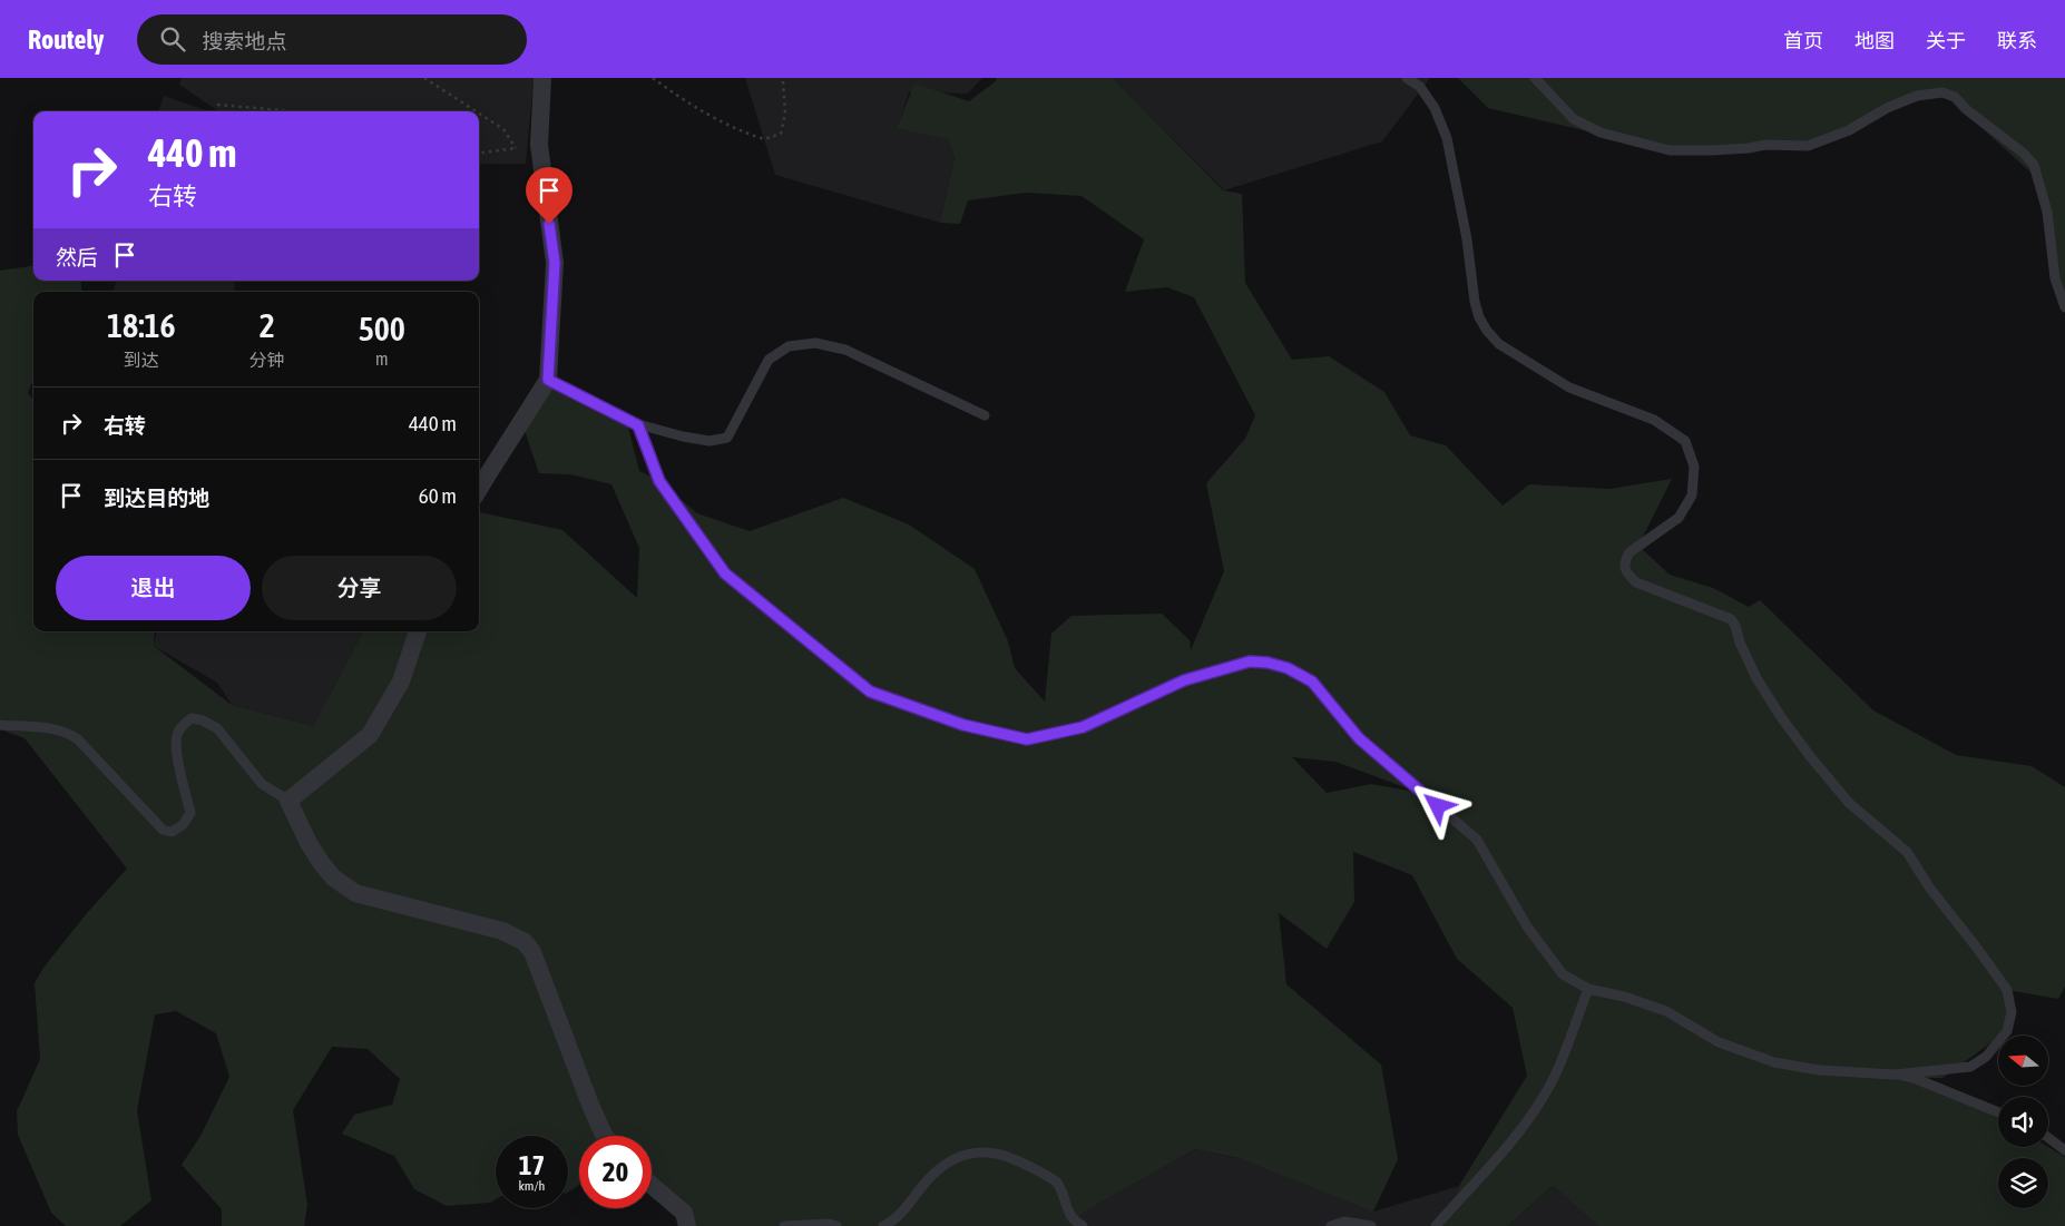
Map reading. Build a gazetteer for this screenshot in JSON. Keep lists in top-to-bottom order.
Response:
{
  "north": "left",
  "page": {
    "header": "Routely",
    "search": "搜索地点",
    "nav": [
      "首页",
      "地图",
      "关于",
      "联系"
    ],
    "turn": ["440 m", "右转"],
    "then": "然后",
    "eta": [
      "18:16",
      "到达",
      "2",
      "分钟",
      "500",
      "m"
    ],
    "list": [
      {
        "name": "右转",
        "value": "440 m"
      },
      {
        "name": "到达目的地",
        "value": "60 m"
      }
    ],
    "buttons": ["退出", "分享"],
    "speed": "17 km/h",
    "limit": "20"
  }
}
